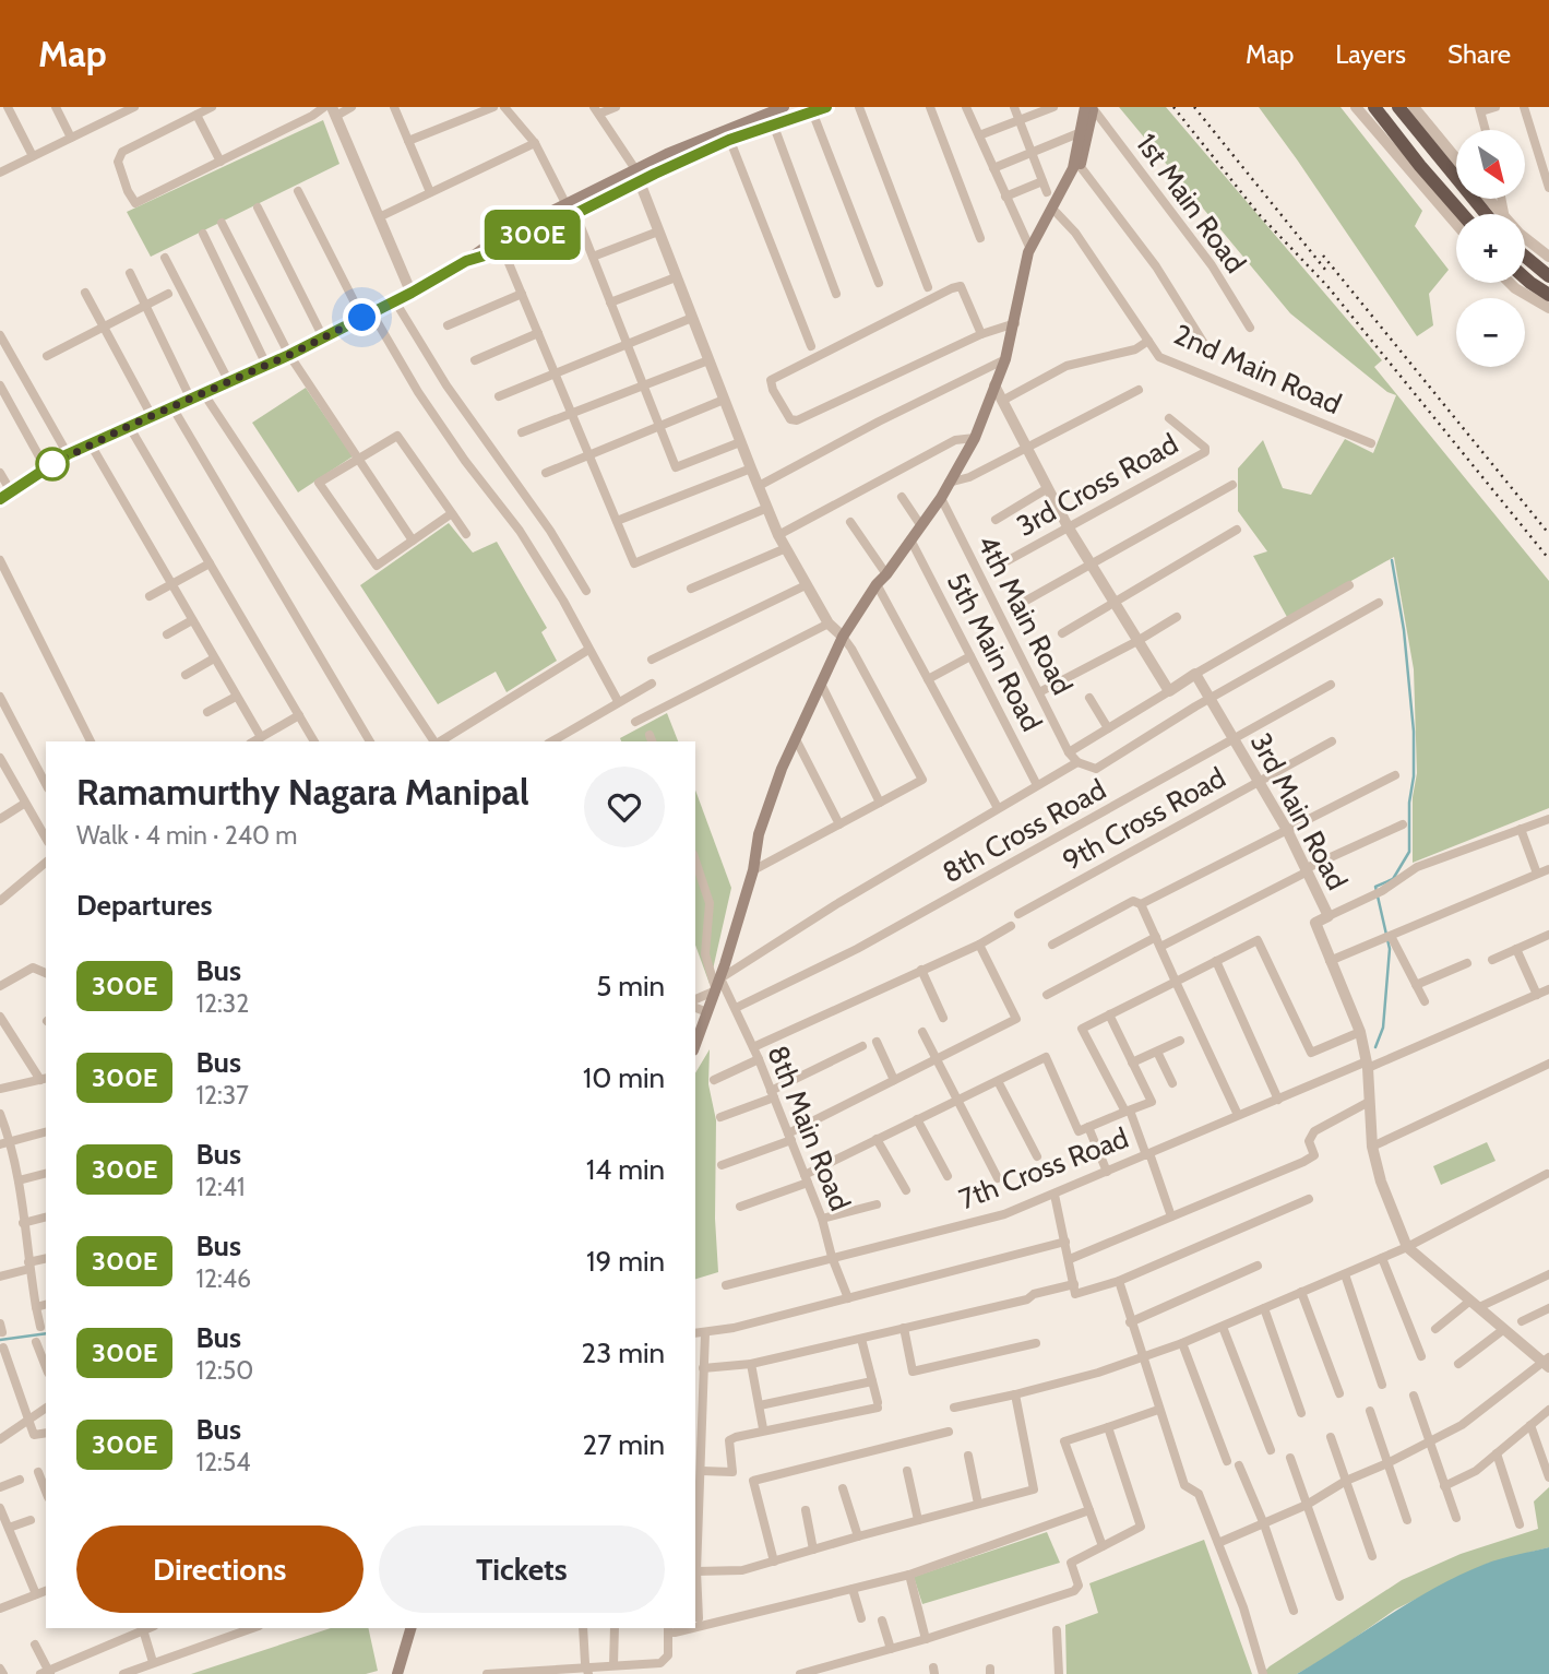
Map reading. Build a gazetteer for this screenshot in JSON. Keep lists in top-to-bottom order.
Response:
{
  "streets": {
    "street": [
      "1st Main Road",
      "2nd Main Road",
      "3rd Cross Road",
      "4th Main Road",
      "5th Main Road",
      "3rd Main Road",
      "9th Cross Road",
      "8th Cross Road",
      "8th Main Road",
      "7th Cross Road"
    ]
  },
  "crossings": [
    ["3rd Main Road", "9th Cross Road"],
    ["3rd Main Road", "8th Cross Road"],
    ["3rd Main Road", "7th Cross Road"],
    ["8th Cross Road", "8th Main Road"],
    ["8th Main Road", "7th Cross Road"]
  ],
  "lines": ["bus line 300E"],
  "north": "bottom right",
  "page": {
    "header": "Map",
    "nav": ["Map", "Layers", "Share"],
    "on_map": "300E",
    "map_buttons": ["+", "−"],
    "heading": [
      ["Ramamurthy Nagara Manipal", "Walk · 4 min · 240 m"],
      "Departures"
    ],
    "list": [
      {
        "mark": "300E",
        "name": "Bus",
        "note": "12:32",
        "value": "5 min"
      },
      {
        "mark": "300E",
        "name": "Bus",
        "note": "12:37",
        "value": "10 min"
      },
      {
        "mark": "300E",
        "name": "Bus",
        "note": "12:41",
        "value": "14 min"
      },
      {
        "mark": "300E",
        "name": "Bus",
        "note": "12:46",
        "value": "19 min"
      },
      {
        "mark": "300E",
        "name": "Bus",
        "note": "12:50",
        "value": "23 min"
      },
      {
        "mark": "300E",
        "name": "Bus",
        "note": "12:54",
        "value": "27 min"
      }
    ],
    "buttons": ["Directions", "Tickets"]
  }
}
